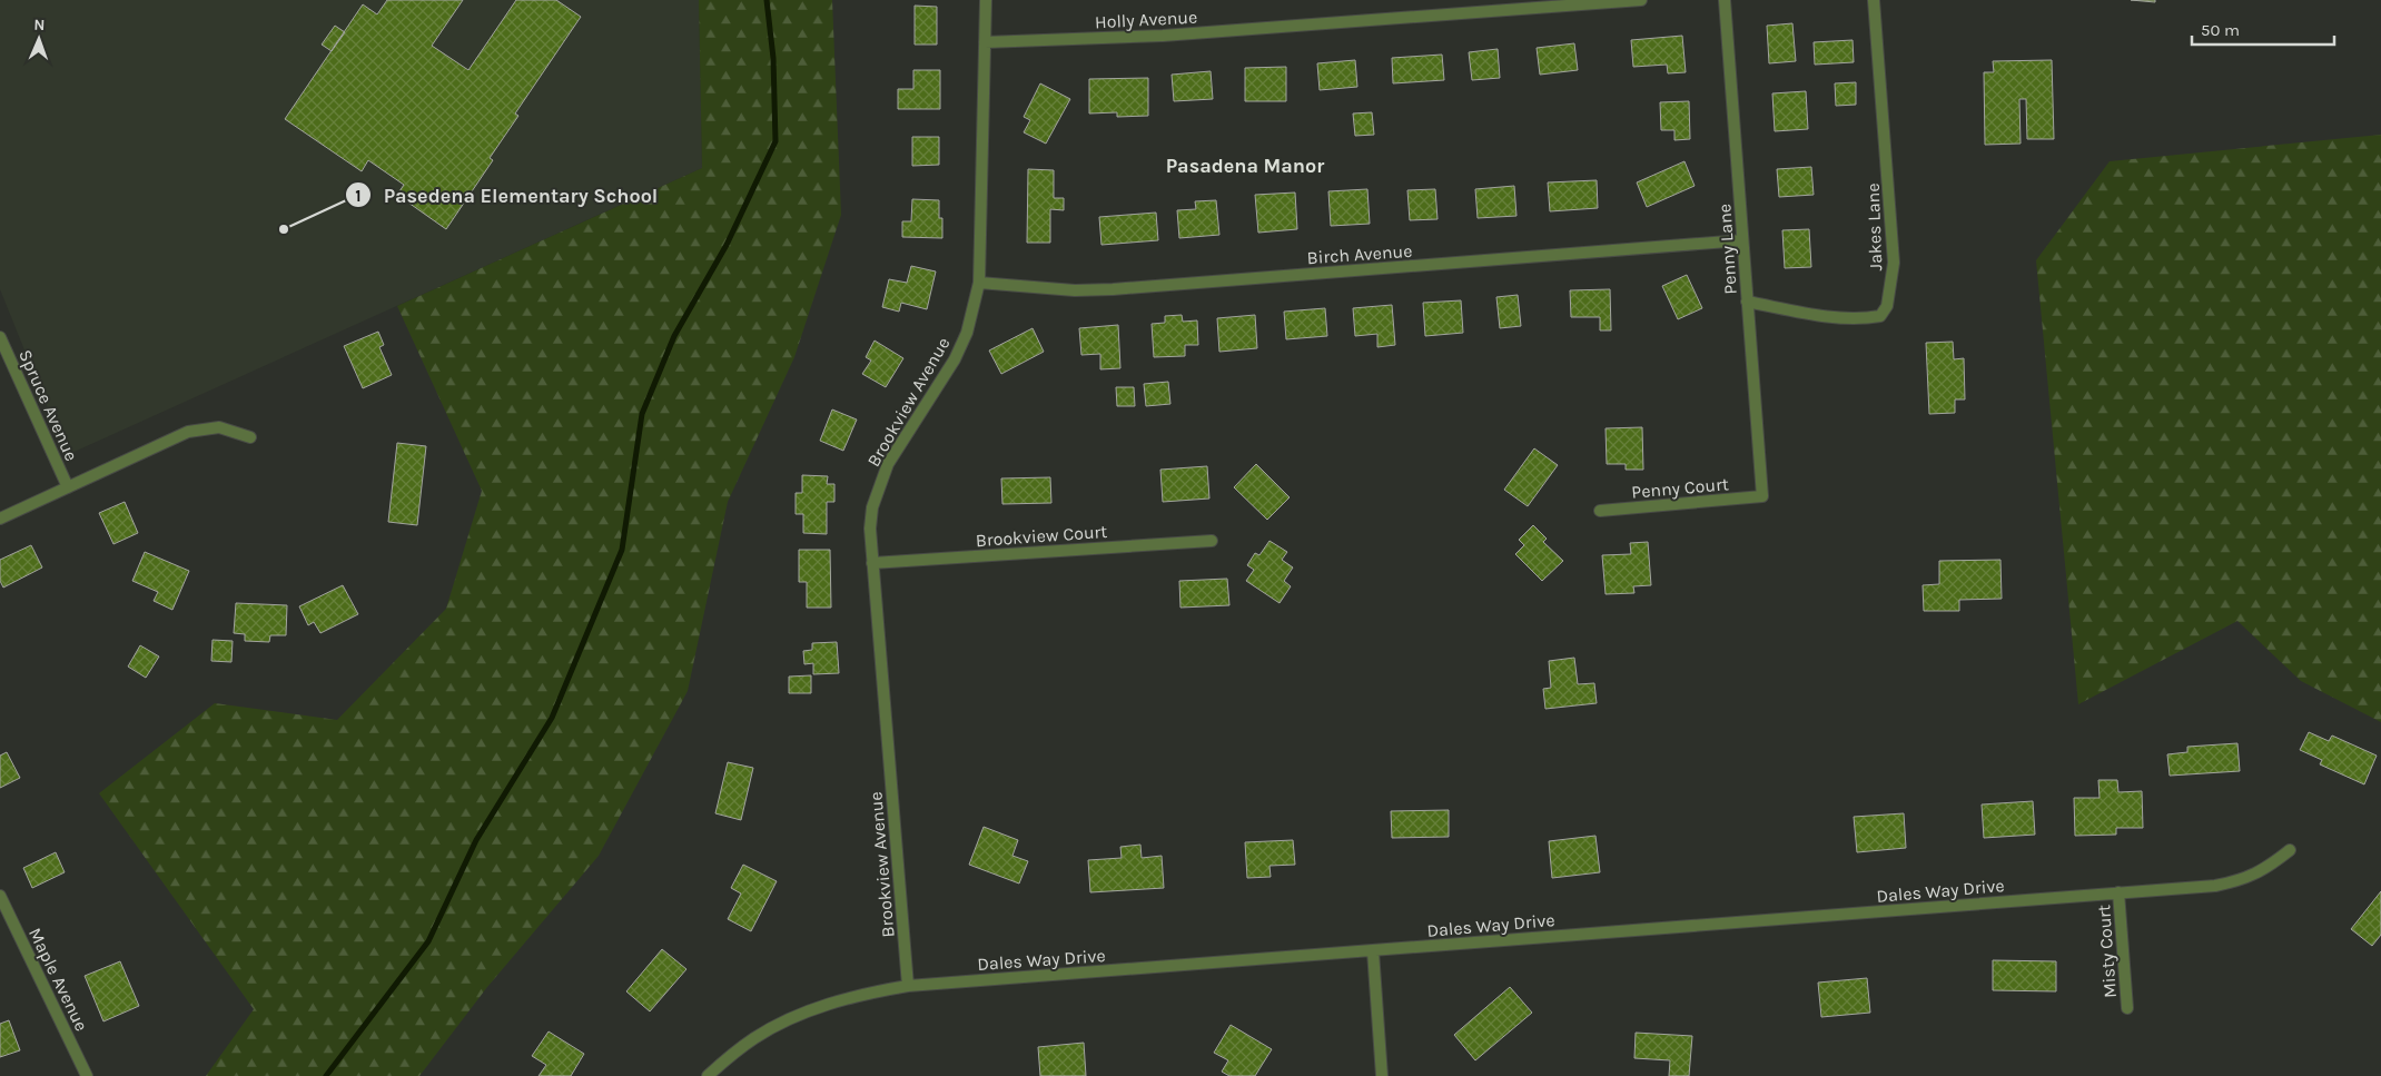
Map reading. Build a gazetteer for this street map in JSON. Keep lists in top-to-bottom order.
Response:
{
  "streets": {
    "street": [
      "Holly Avenue",
      "Jakes Lane",
      "Penny Lane",
      "Birch Avenue",
      "Brookview Avenue",
      "Spruce Avenue",
      "Penny Court",
      "Brookview Court",
      "Dales Way Drive",
      "Misty Court",
      "Maple Avenue"
    ]
  },
  "crossings": [
    ["Holly Avenue", "Brookview Avenue"],
    ["Jakes Lane", "Penny Lane"],
    ["Penny Lane", "Birch Avenue"],
    ["Penny Lane", "Penny Court"],
    ["Birch Avenue", "Brookview Avenue"],
    ["Brookview Avenue", "Brookview Court"],
    ["Brookview Avenue", "Dales Way Drive"],
    ["Dales Way Drive", "Misty Court"]
  ],
  "districts": ["Pasadena Manor"],
  "places": ["Pasedena Elementary School"],
  "scale_bar": "50 m",
  "north": "top"
}
